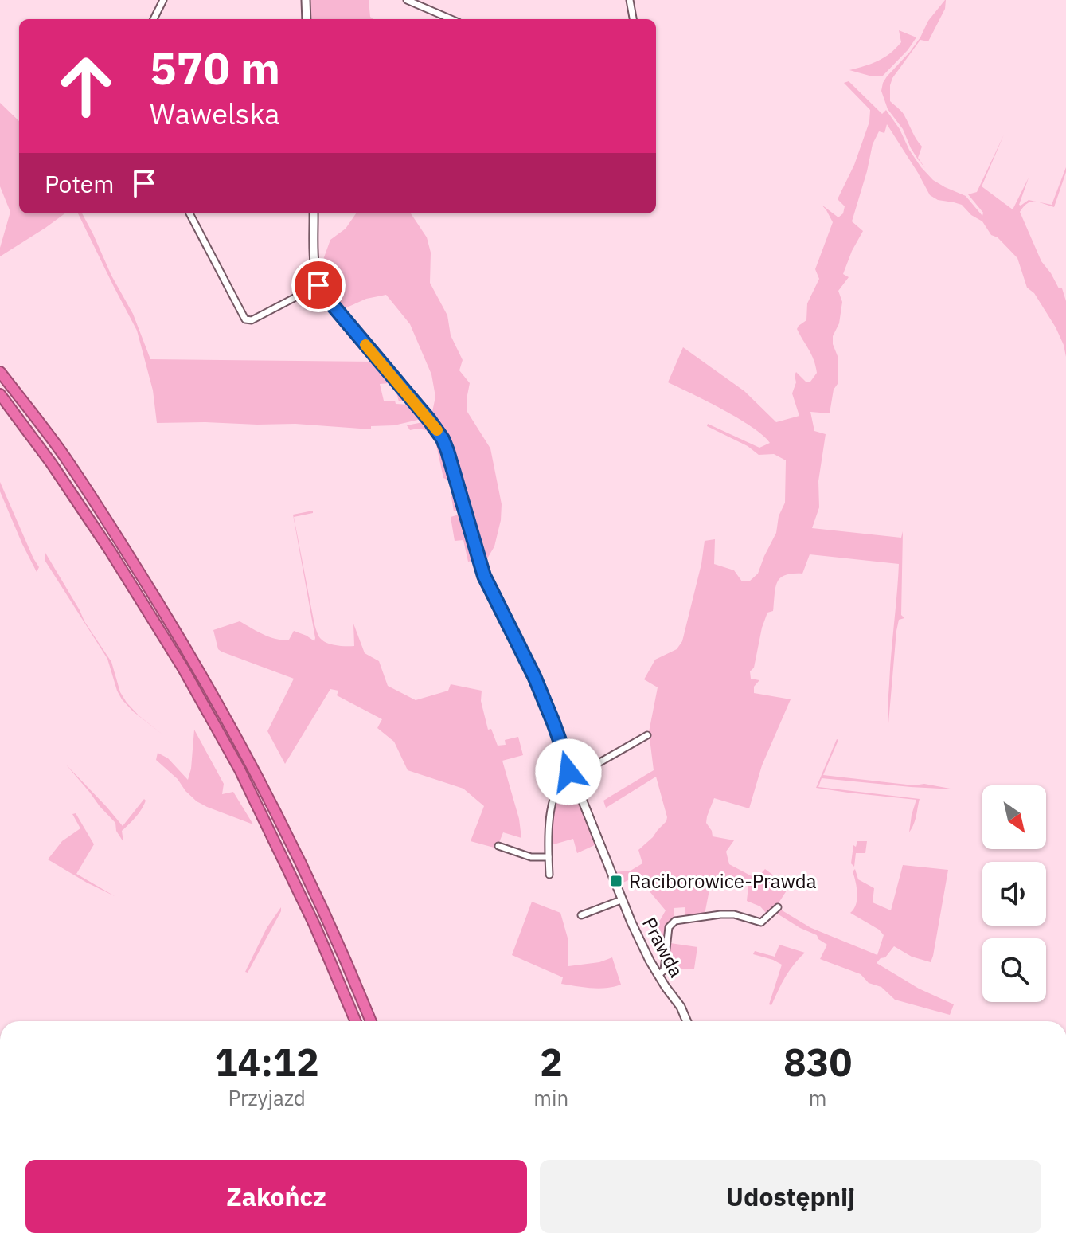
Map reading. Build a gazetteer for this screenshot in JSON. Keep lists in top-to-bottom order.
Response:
{
  "streets": {
    "street": ["Prawda"]
  },
  "places": {
    "transit": ["Raciborowice-Prawda"]
  },
  "north": "bottom right",
  "page": {
    "turn": ["570 m", "Wawelska"],
    "then": "Potem",
    "eta": [
      "14:12",
      "Przyjazd",
      "2",
      "min",
      "830",
      "m"
    ],
    "buttons": ["Zakończ", "Udostępnij"]
  }
}
